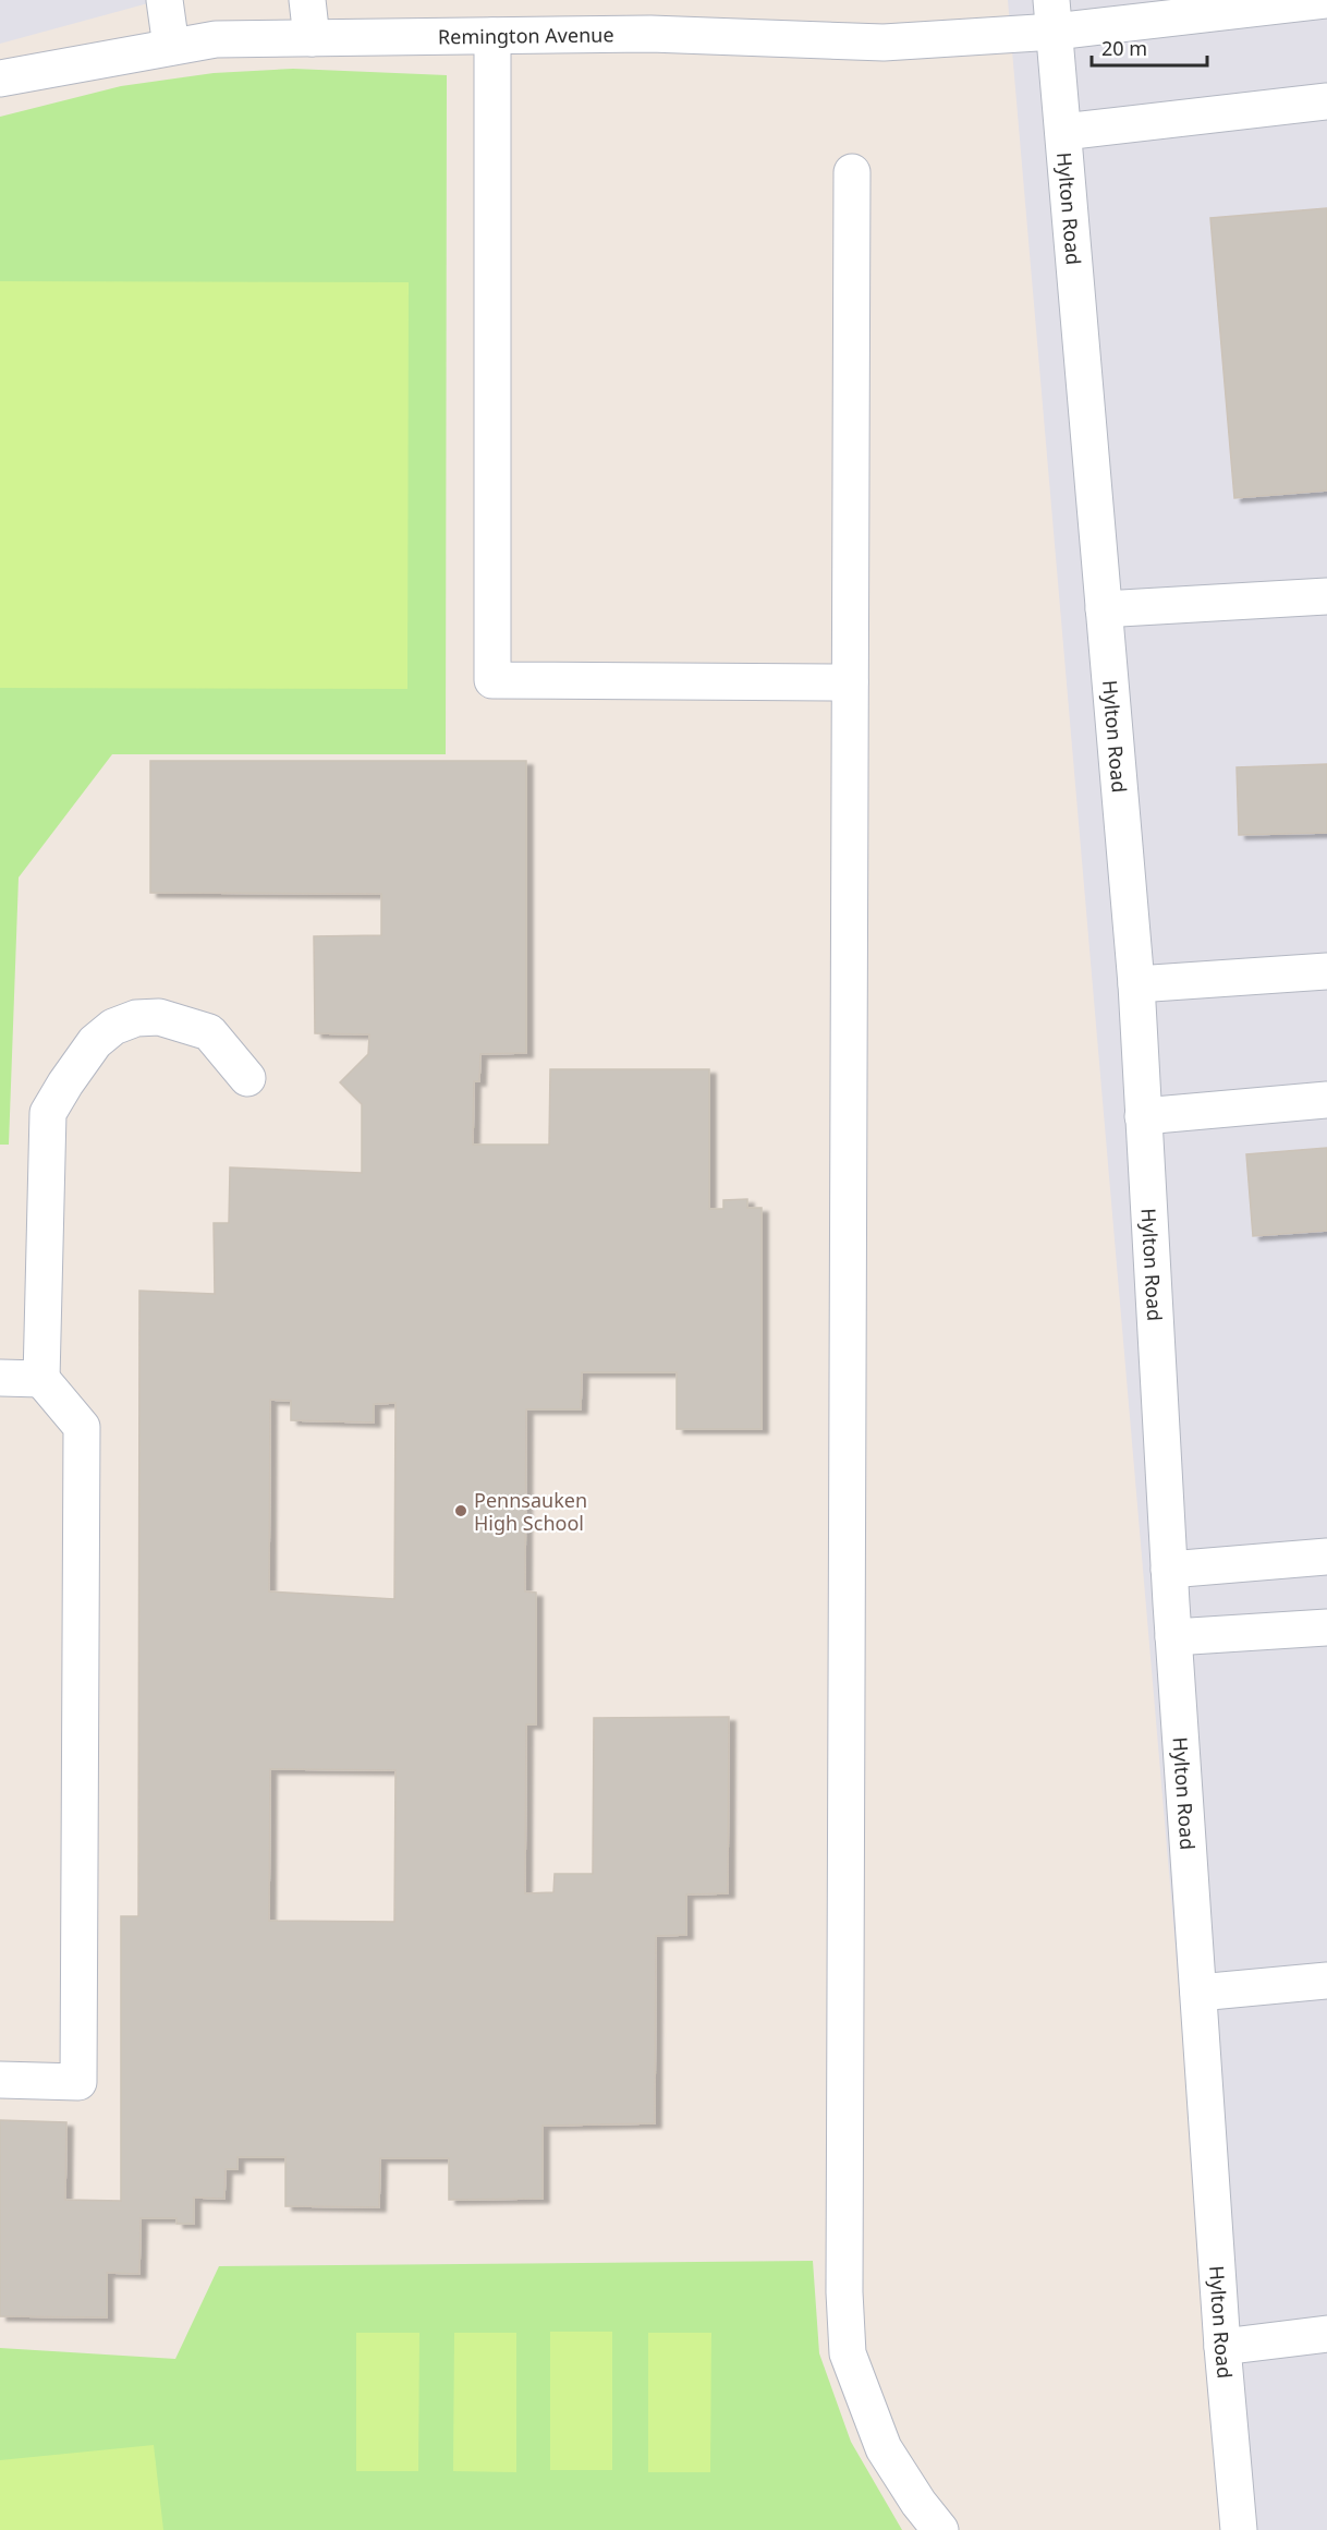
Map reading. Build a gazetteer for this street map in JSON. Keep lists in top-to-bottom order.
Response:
{
  "streets": {
    "street": ["Remington Avenue", "Hylton Road"]
  },
  "crossings": [
    ["Remington Avenue", "Hylton Road"]
  ],
  "places": ["Pennsauken High School"],
  "scale_bar": "20 m"
}
